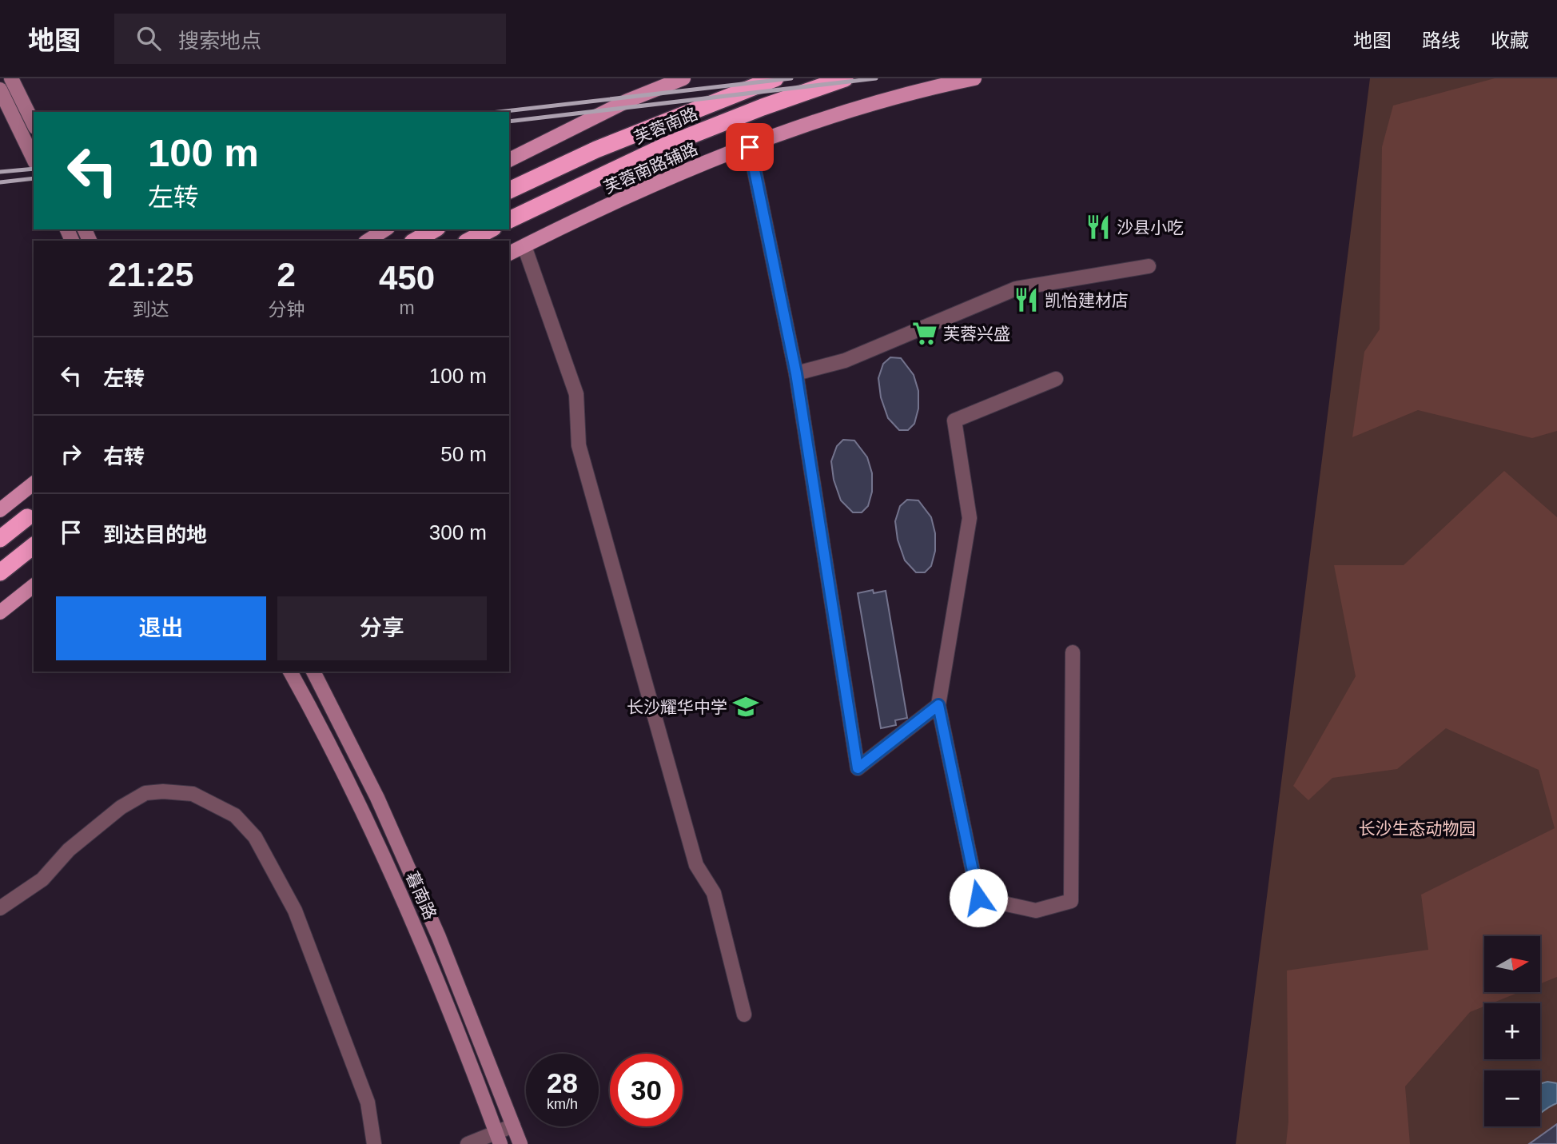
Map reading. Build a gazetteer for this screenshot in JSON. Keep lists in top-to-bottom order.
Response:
{
  "streets": {
    "highway": ["芙蓉南路"],
    "main road": ["芙蓉南路辅路", "暮南路"]
  },
  "parks": ["长沙生态动物园"],
  "places": {
    "restaurant": ["沙县小吃", "凯怡建材店"],
    "supermarket": ["芙蓉兴盛"],
    "school or university": ["长沙耀华中学"]
  },
  "north": "right",
  "page": {
    "header": "地图",
    "search": "搜索地点",
    "nav": ["地图", "路线", "收藏"],
    "turn": ["100 m", "左转"],
    "eta": [
      "21:25",
      "到达",
      "2",
      "分钟",
      "450",
      "m"
    ],
    "list": [
      {
        "name": "左转",
        "value": "100 m"
      },
      {
        "name": "右转",
        "value": "50 m"
      },
      {
        "name": "到达目的地",
        "value": "300 m"
      }
    ],
    "buttons": ["退出", "分享"],
    "map_buttons": ["+", "−"],
    "speed": "28 km/h",
    "limit": "30"
  }
}
